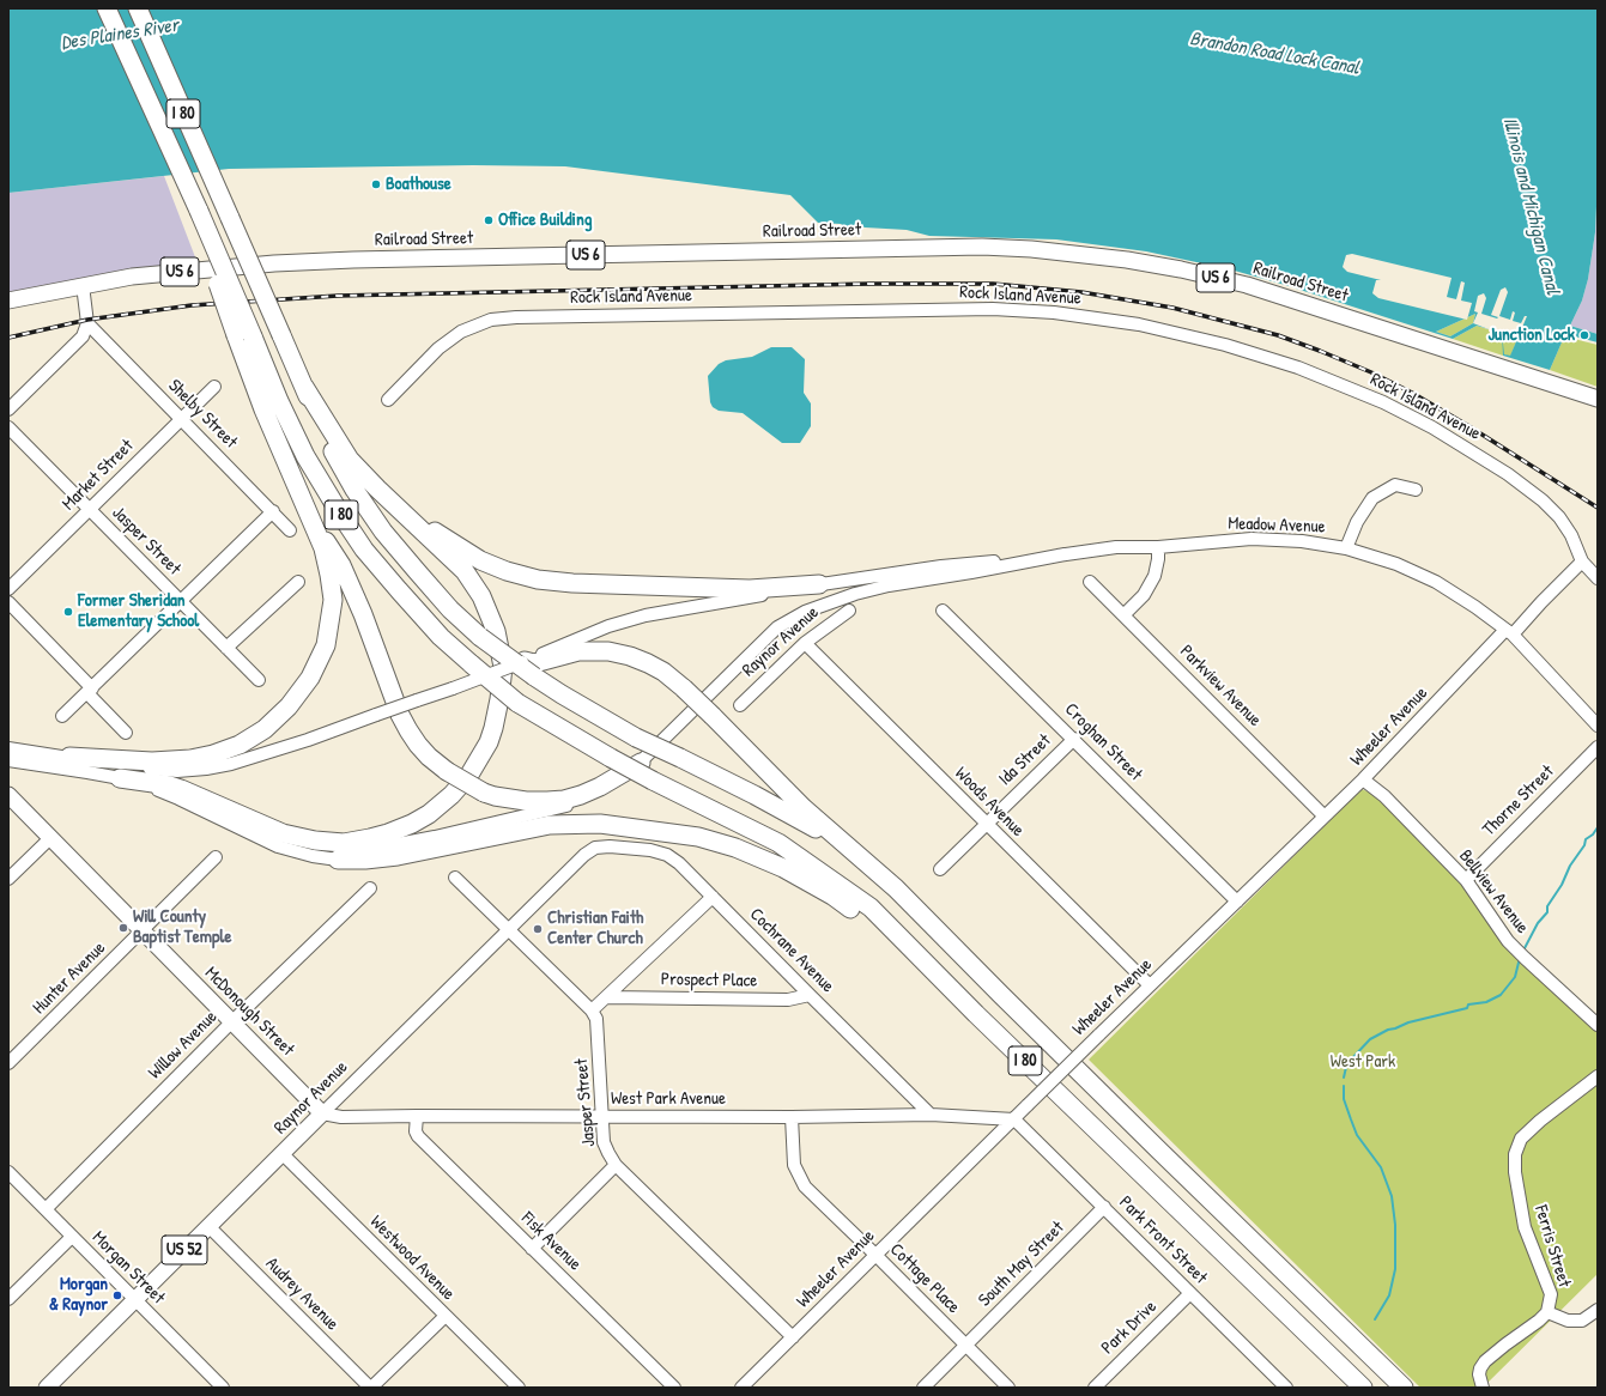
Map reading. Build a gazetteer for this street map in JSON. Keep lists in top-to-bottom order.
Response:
{
  "streets": {
    "highway": ["I 80"],
    "main road": [
      "Railroad Street",
      "US 6",
      "Raynor Avenue",
      "McDonough Street",
      "US 52"
    ],
    "street": [
      "Rock Island Avenue",
      "Shelby Street",
      "Market Street",
      "Meadow Avenue",
      "Jasper Street",
      "Parkview Avenue",
      "Wheeler Avenue",
      "Croghan Street",
      "Ida Street",
      "Thorne Street",
      "Woods Avenue",
      "Bellview Avenue",
      "Cochrane Avenue",
      "Hunter Avenue",
      "Prospect Place",
      "Willow Avenue",
      "West Park Avenue",
      "Park Front Street",
      "Fisk Avenue",
      "Ferris Street",
      "Westwood Avenue",
      "South May Street",
      "Morgan Street",
      "Cottage Place",
      "Audrey Avenue",
      "Park Drive"
    ]
  },
  "crossings": [
    ["Rock Island Avenue", "Wheeler Avenue"],
    ["Shelby Street", "Market Street"],
    ["Market Street", "Jasper Street"],
    ["Meadow Avenue", "Wheeler Avenue"],
    ["Jasper Street", "Wheeler Avenue"],
    ["Jasper Street", "West Park Avenue"],
    ["Raynor Avenue", "Woods Avenue"],
    ["Raynor Avenue", "Cochrane Avenue"],
    ["Raynor Avenue", "McDonough Street"],
    ["Raynor Avenue", "West Park Avenue"],
    ["Raynor Avenue", "Westwood Avenue"],
    ["Raynor Avenue", "Morgan Street"],
    ["Raynor Avenue", "Audrey Avenue"],
    ["Parkview Avenue", "Wheeler Avenue"],
    ["Wheeler Avenue", "Croghan Street"],
    ["Wheeler Avenue", "Woods Avenue"],
    ["Wheeler Avenue", "Bellview Avenue"],
    ["Wheeler Avenue", "West Park Avenue"],
    ["Wheeler Avenue", "Park Front Street"],
    ["Wheeler Avenue", "Cottage Place"],
    ["Croghan Street", "Ida Street"],
    ["Ida Street", "Woods Avenue"],
    ["Thorne Street", "Bellview Avenue"],
    ["Cochrane Avenue", "Prospect Place"],
    ["Cochrane Avenue", "West Park Avenue"],
    ["Hunter Avenue", "McDonough Street"],
    ["McDonough Street", "Willow Avenue"],
    ["McDonough Street", "West Park Avenue"],
    ["Willow Avenue", "Morgan Street"],
    ["West Park Avenue", "Park Front Street"],
    ["West Park Avenue", "Fisk Avenue"],
    ["West Park Avenue", "Cottage Place"],
    ["Park Front Street", "South May Street"],
    ["Park Front Street", "Park Drive"],
    ["South May Street", "Cottage Place"]
  ],
  "water": ["Des Plaines River", "Brandon Road Lock Canal", "Illinois and Michigan Canal"],
  "parks": ["West Park"],
  "places": [
    "Boathouse",
    "Office Building",
    "Junction Lock",
    "Former Sheridan Elementary School",
    "Will County Baptist Temple",
    "Christian Faith Center Church",
    "Morgan & Raynor"
  ]
}
